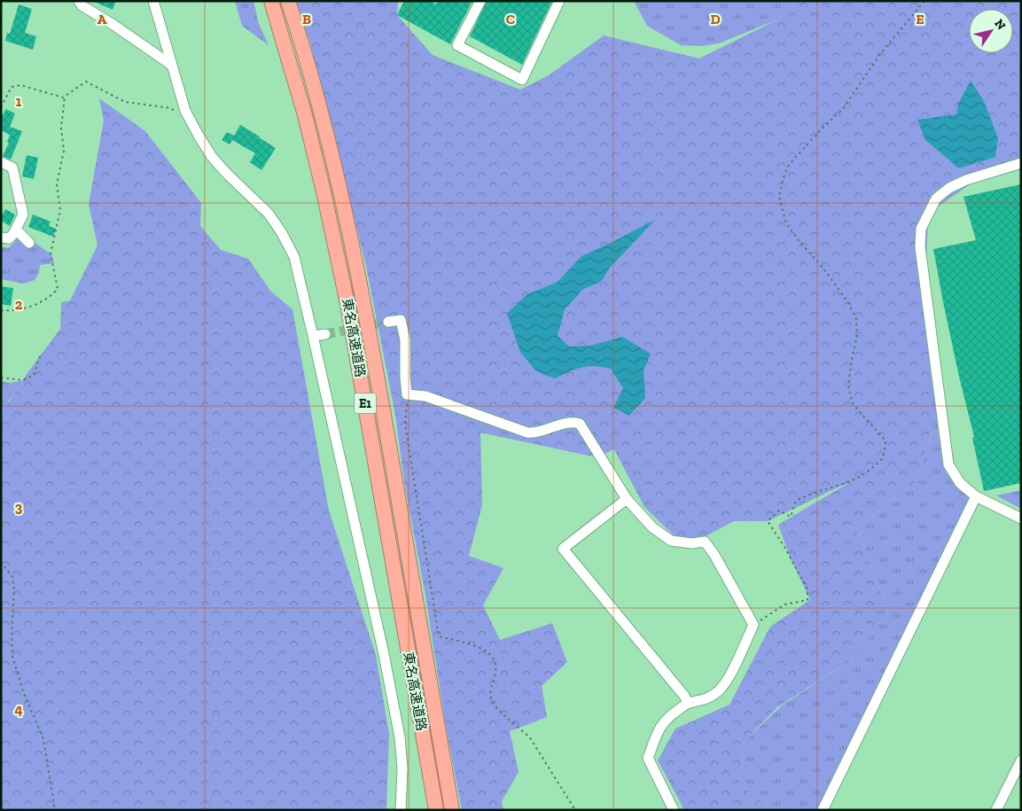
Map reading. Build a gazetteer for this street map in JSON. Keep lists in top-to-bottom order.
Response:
{
  "streets": {
    "highway": ["東名高速道路", "E1"]
  },
  "north": "top right",
  "grid": {
    "columns": [
      "A",
      "B",
      "C",
      "D",
      "E"
    ],
    "rows": [
      "1",
      "2",
      "3",
      "4"
    ]
  }
}
